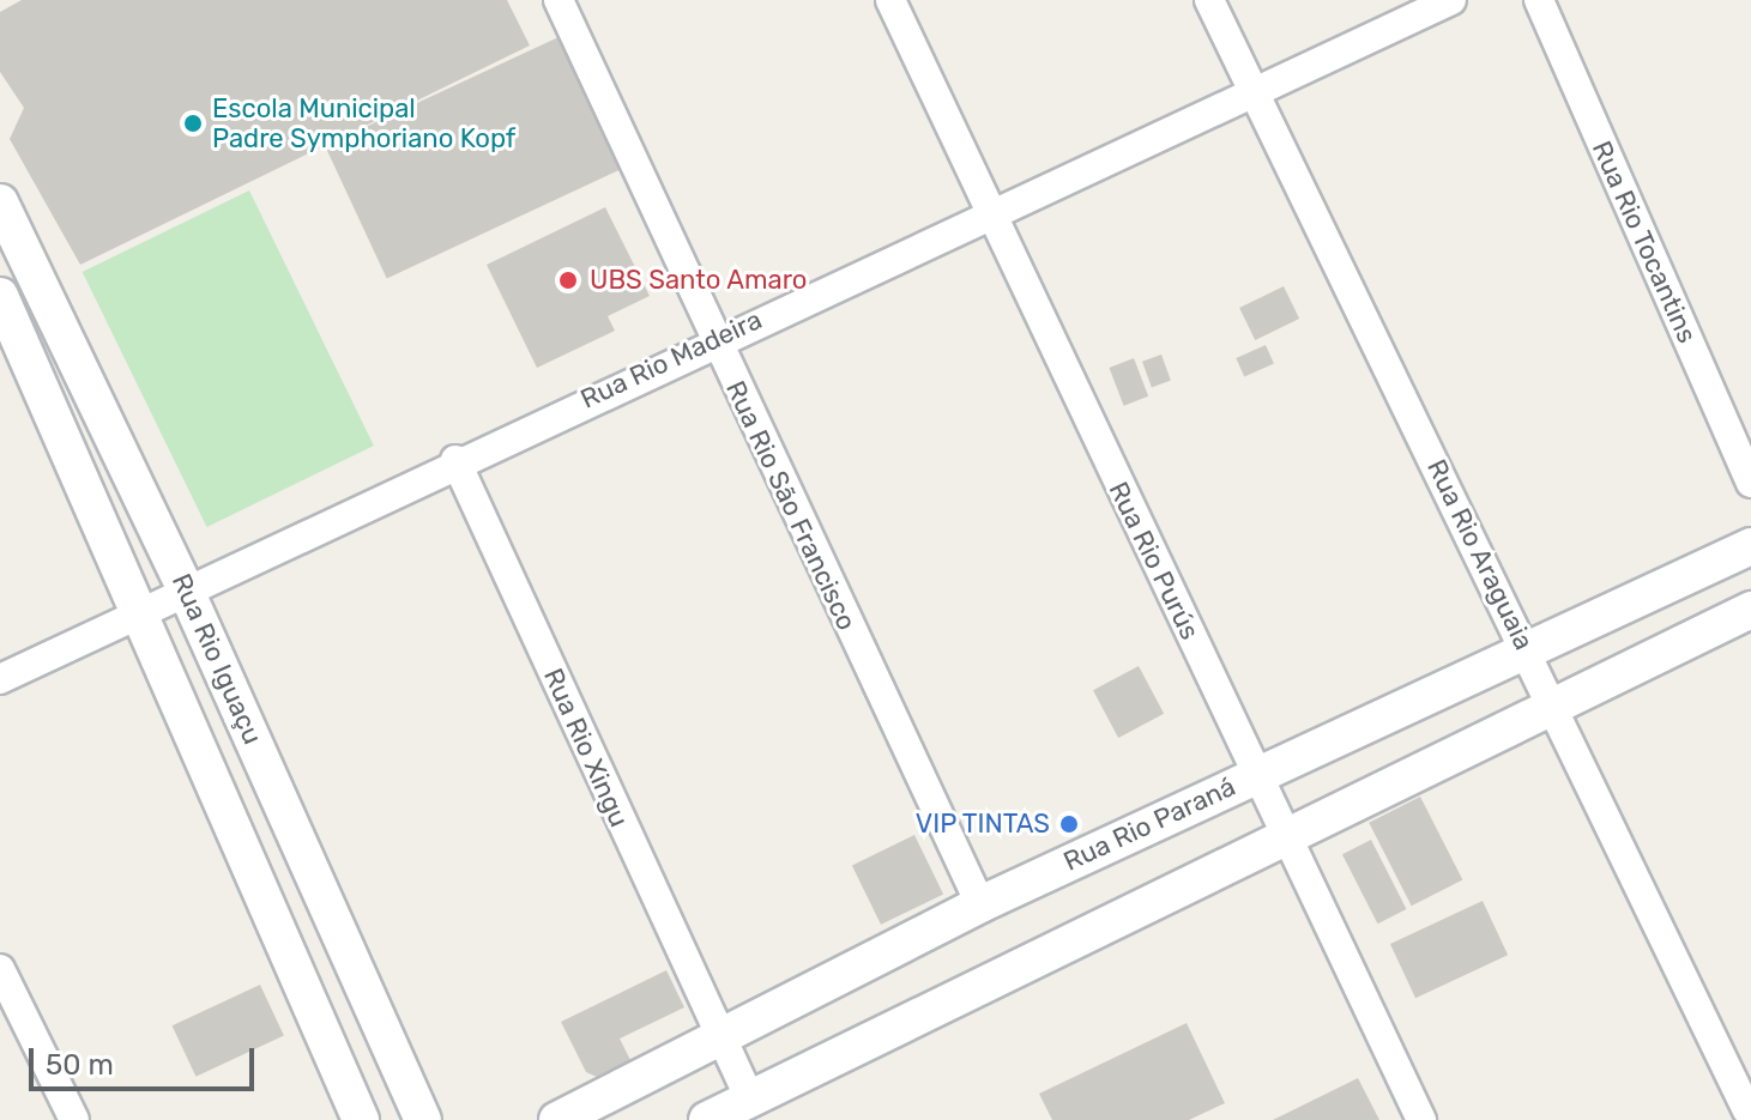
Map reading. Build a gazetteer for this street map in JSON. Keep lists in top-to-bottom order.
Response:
{
  "streets": {
    "street": [
      "Rua Rio Tocantins",
      "Rua Rio Madeira",
      "Rua Rio São Francisco",
      "Rua Rio Araguaia",
      "Rua Rio Purús",
      "Rua Rio Iguaçu",
      "Rua Rio Xingu",
      "Rua Rio Paraná"
    ]
  },
  "crossings": [
    ["Rua Rio Madeira", "Rua Rio São Francisco"],
    ["Rua Rio Madeira", "Rua Rio Araguaia"],
    ["Rua Rio Madeira", "Rua Rio Purús"],
    ["Rua Rio Madeira", "Rua Rio Iguaçu"],
    ["Rua Rio Madeira", "Rua Rio Xingu"],
    ["Rua Rio São Francisco", "Rua Rio Paraná"],
    ["Rua Rio Araguaia", "Rua Rio Paraná"],
    ["Rua Rio Purús", "Rua Rio Paraná"],
    ["Rua Rio Xingu", "Rua Rio Paraná"]
  ],
  "places": ["Escola Municipal Padre Symphoriano Kopf", "UBS Santo Amaro", "VIP TINTAS"],
  "scale_bar": "50 m"
}
